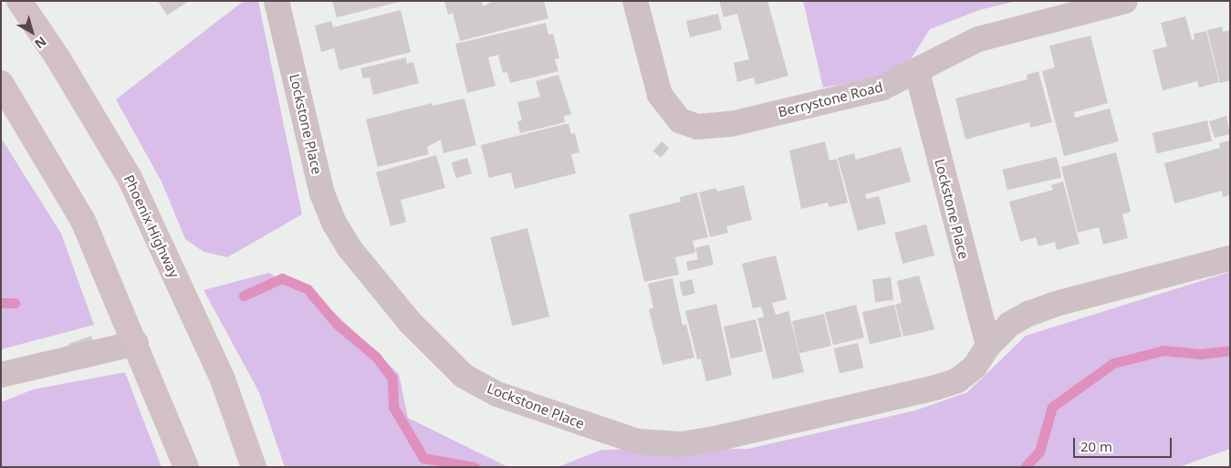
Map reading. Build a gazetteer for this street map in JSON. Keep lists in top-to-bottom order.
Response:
{
  "streets": {
    "main road": ["Phoenix Highway"],
    "street": ["Berrystone Road", "Lockstone Place"]
  },
  "crossings": [
    ["Berrystone Road", "Lockstone Place"]
  ],
  "scale_bar": "20 m",
  "north": "bottom right"
}
